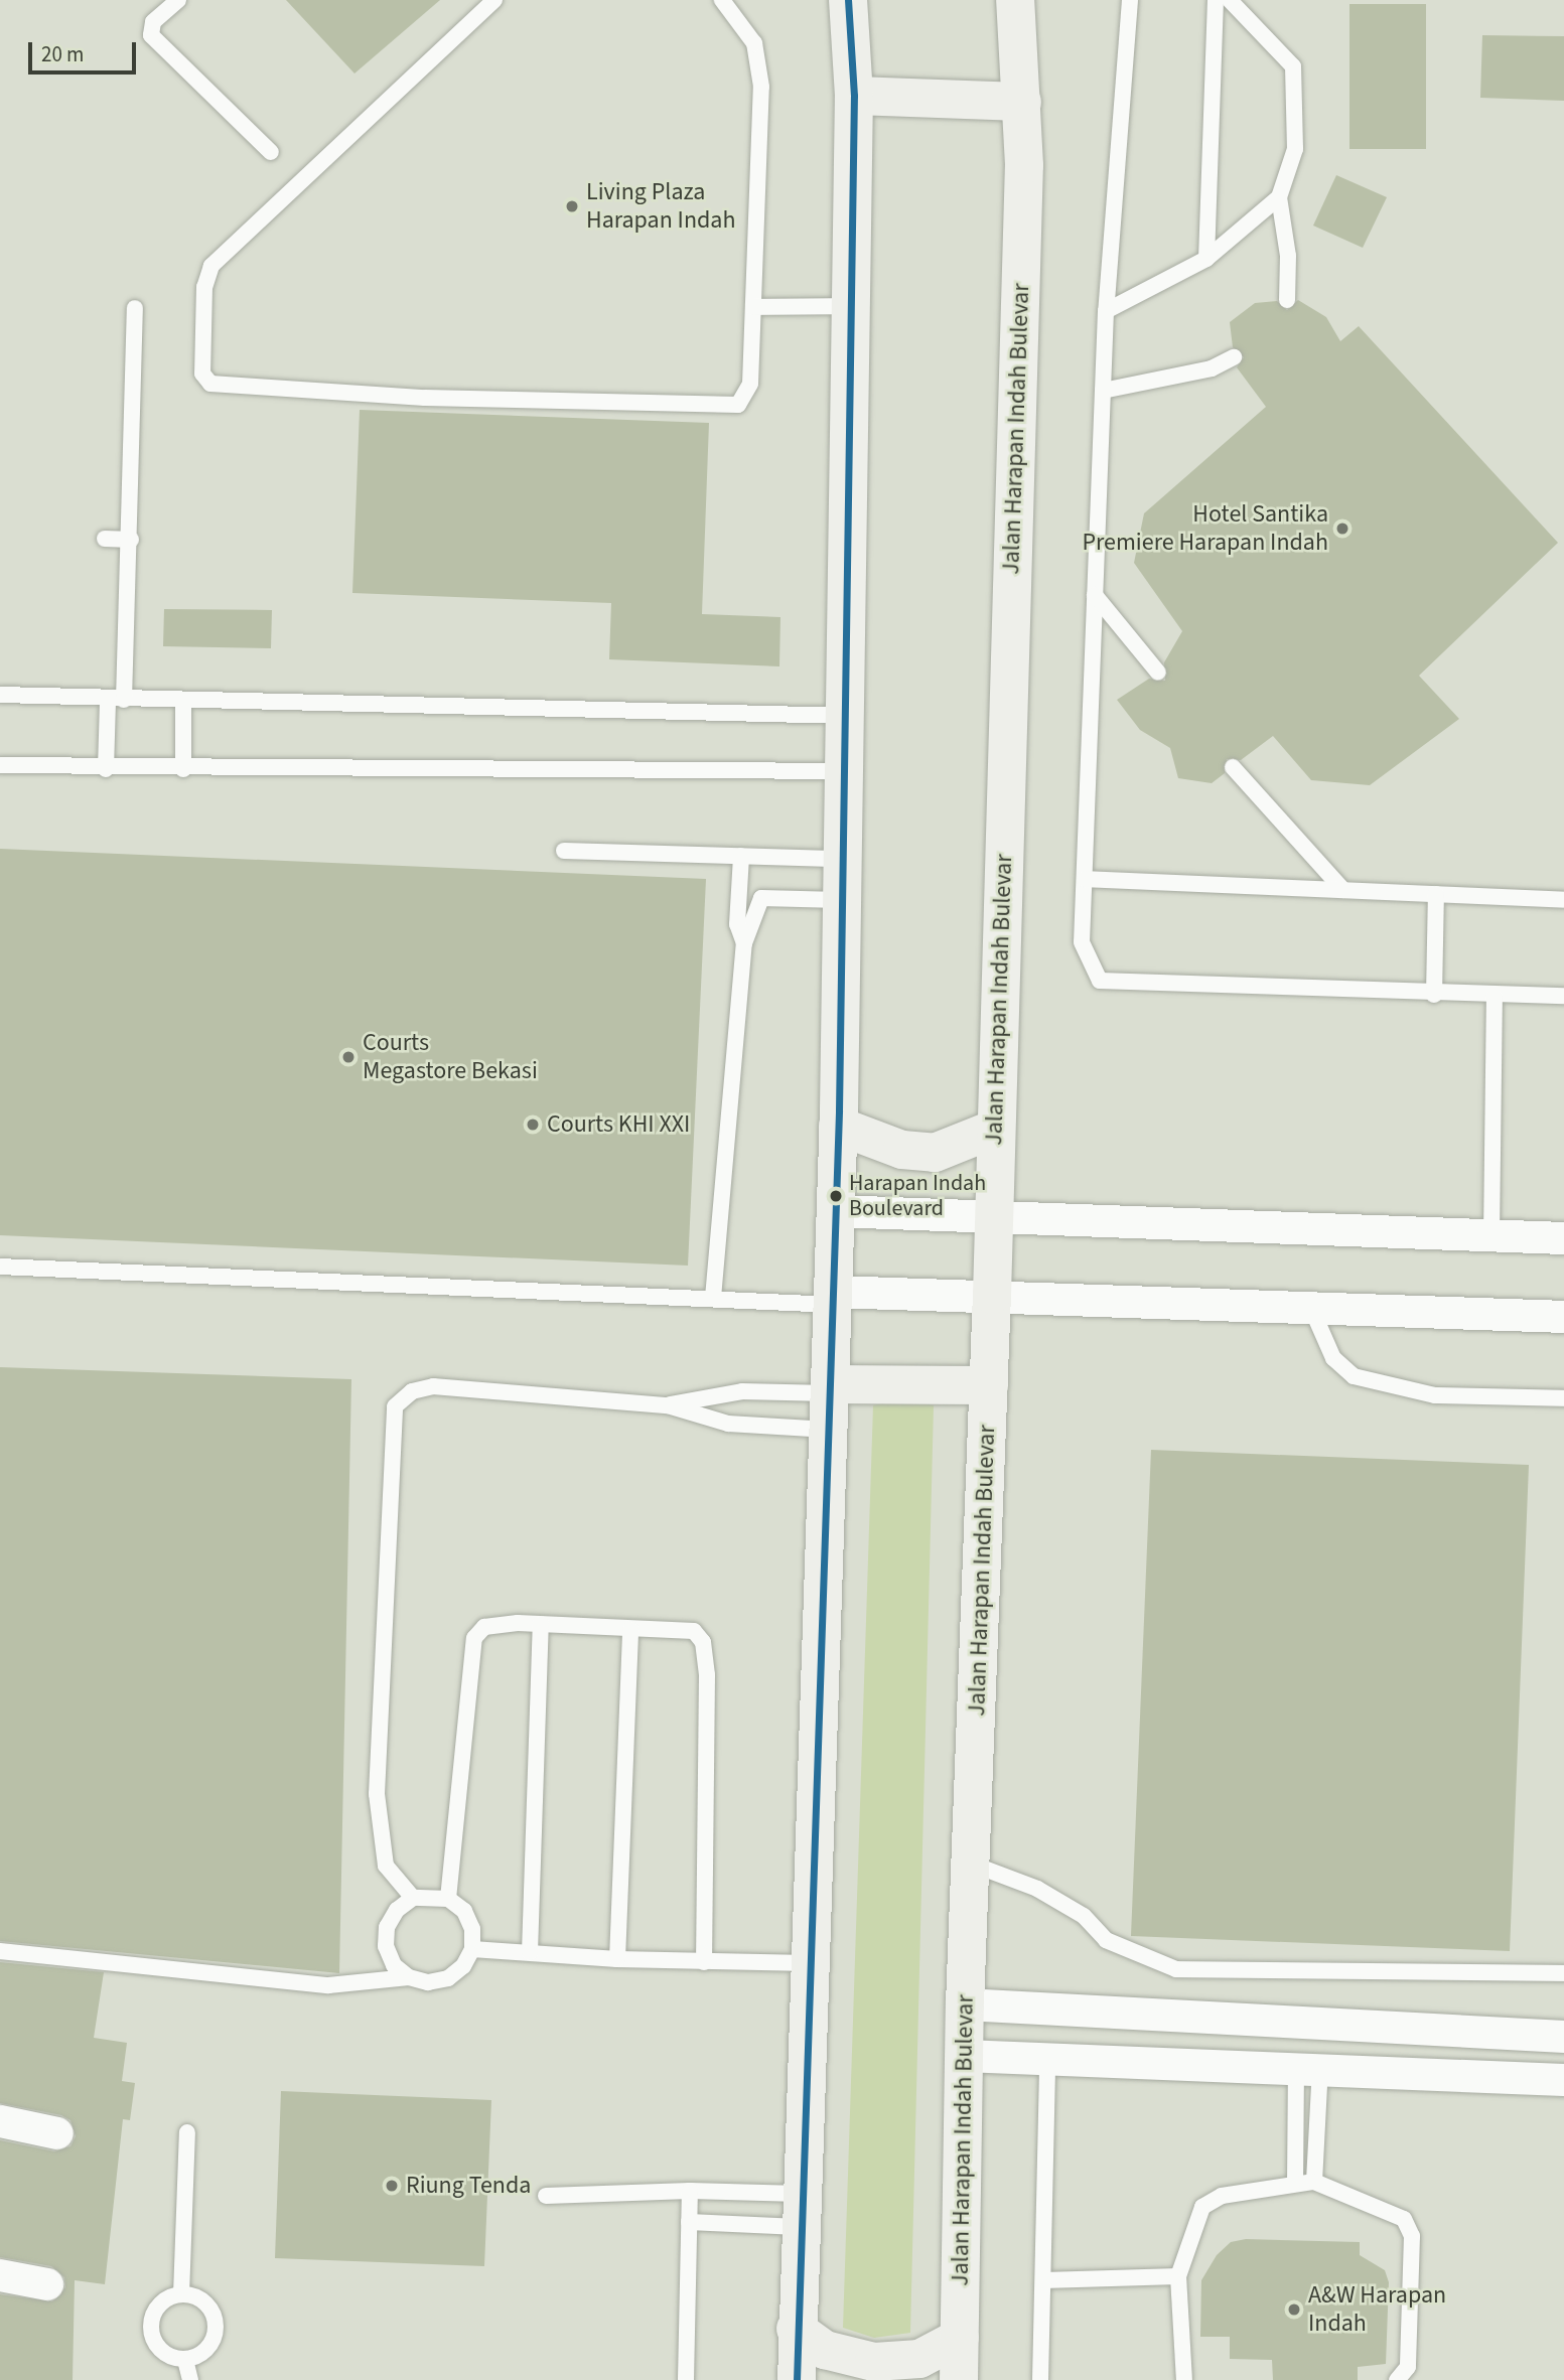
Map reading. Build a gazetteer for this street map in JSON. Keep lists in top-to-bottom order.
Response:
{
  "streets": {
    "street": ["Jalan Harapan Indah Bulevar"]
  },
  "places": [
    "Living Plaza Harapan Indah",
    "Hotel Santika Premiere Harapan Indah",
    "Courts Megastore Bekasi",
    "Courts KHI XXI",
    "Harapan Indah Boulevard",
    "Riung Tenda",
    "A&W Harapan Indah"
  ],
  "scale_bar": "20 m"
}
